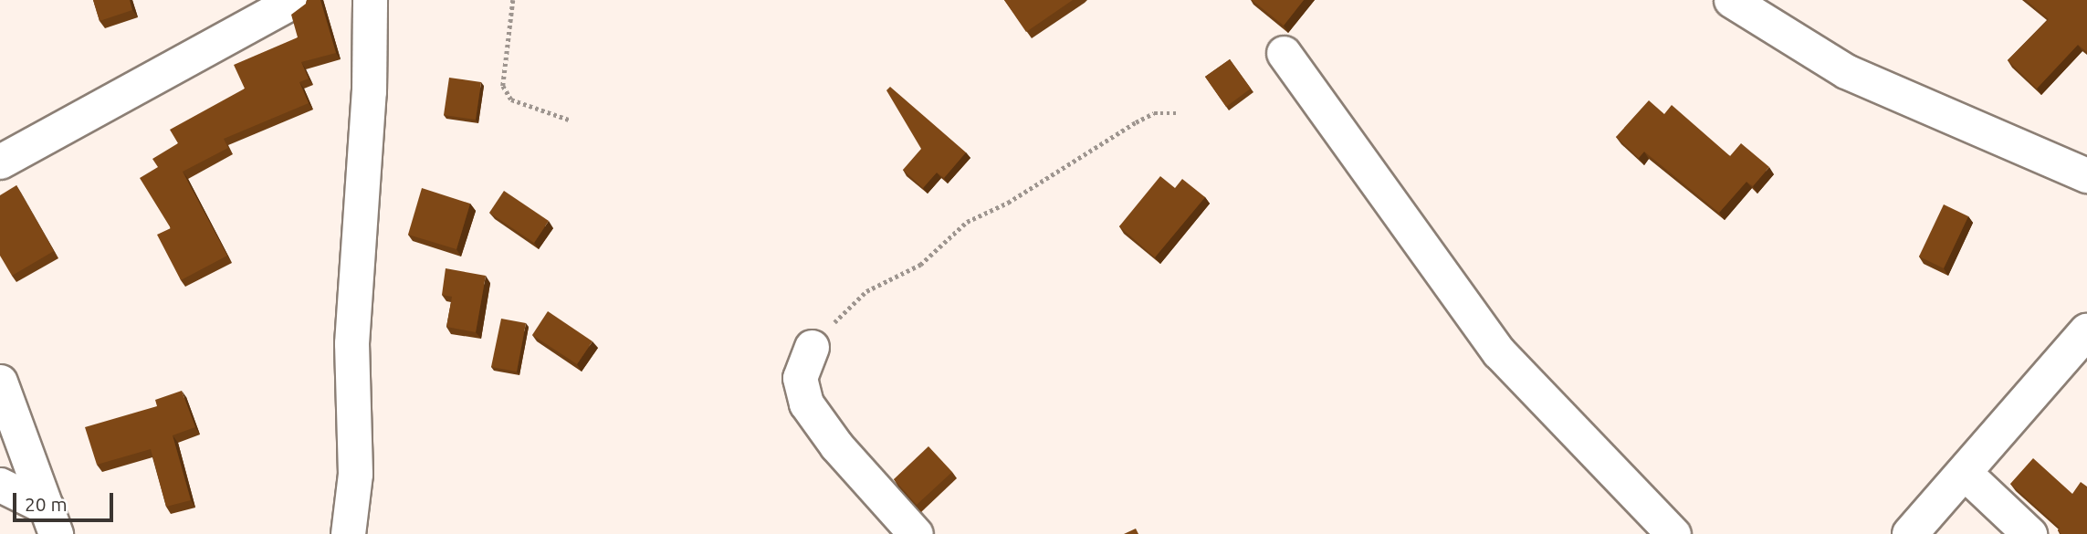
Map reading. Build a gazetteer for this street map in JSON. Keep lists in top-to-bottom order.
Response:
{
  "scale_bar": "20 m"
}
